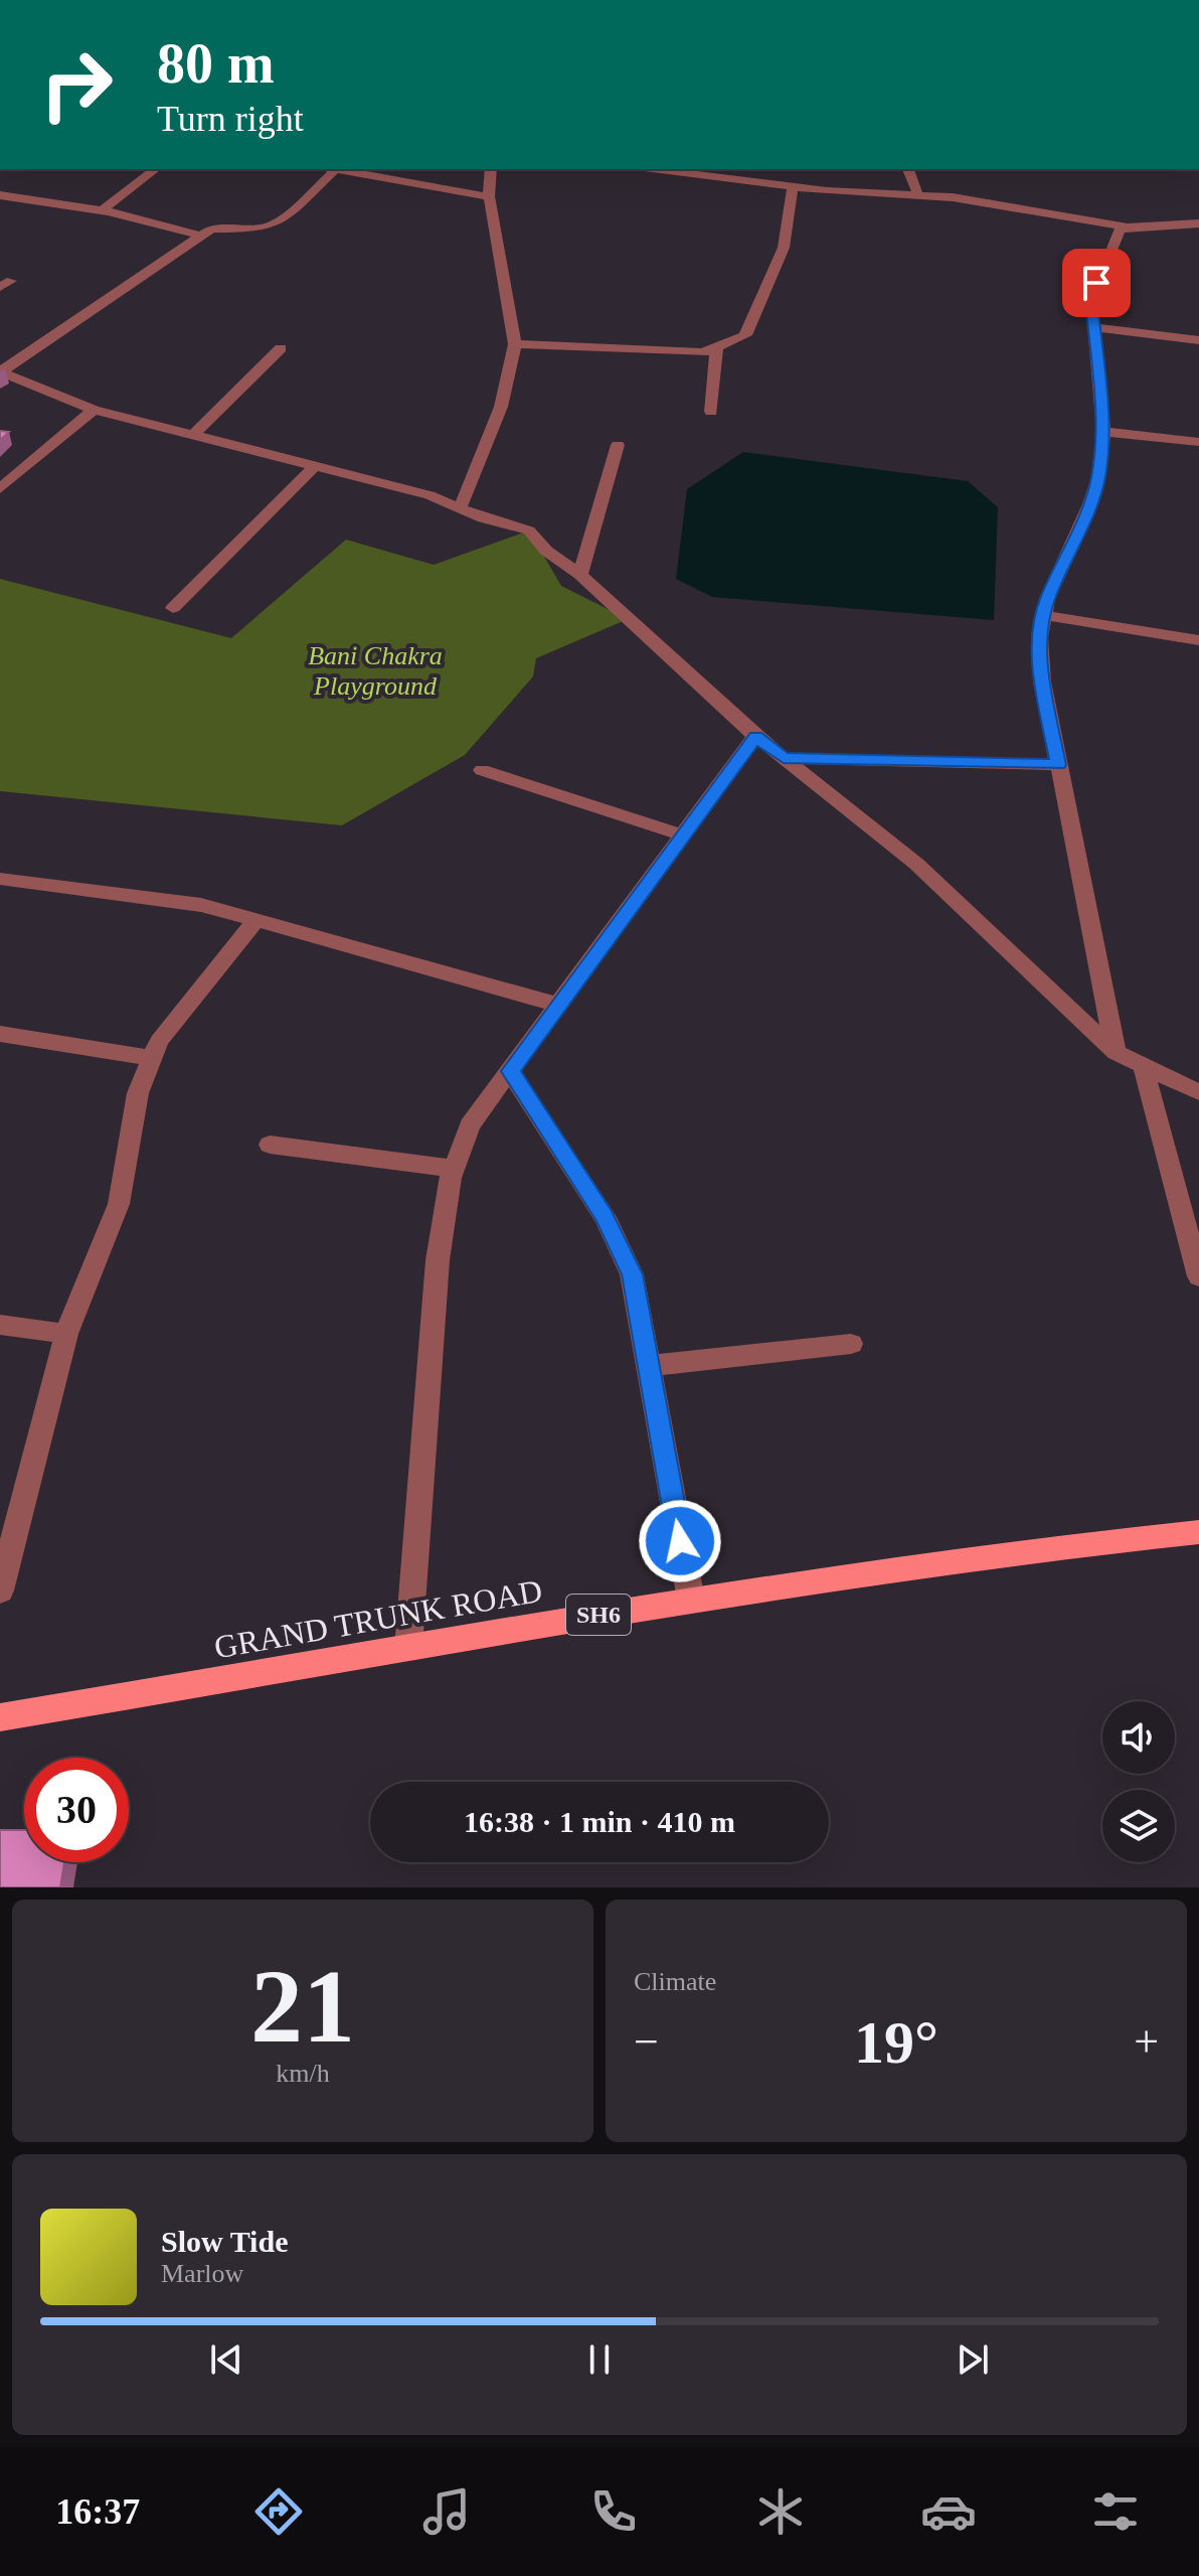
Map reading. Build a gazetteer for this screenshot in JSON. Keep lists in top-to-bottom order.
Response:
{
  "streets": {
    "main road": ["SH6", "GRAND TRUNK ROAD"]
  },
  "parks": ["Bani Chakra Playground"],
  "page": {
    "turn": ["80 m", "Turn right"],
    "limit": "30",
    "trip": "16:38 · 1 min · 410 m",
    "tile": [
      ["21", "km/h"],
      "Climate"
    ],
    "heat": ["−", "19°", "+"],
    "song": ["Slow Tide", "Marlow"],
    "tabs": "16:37"
  }
}
